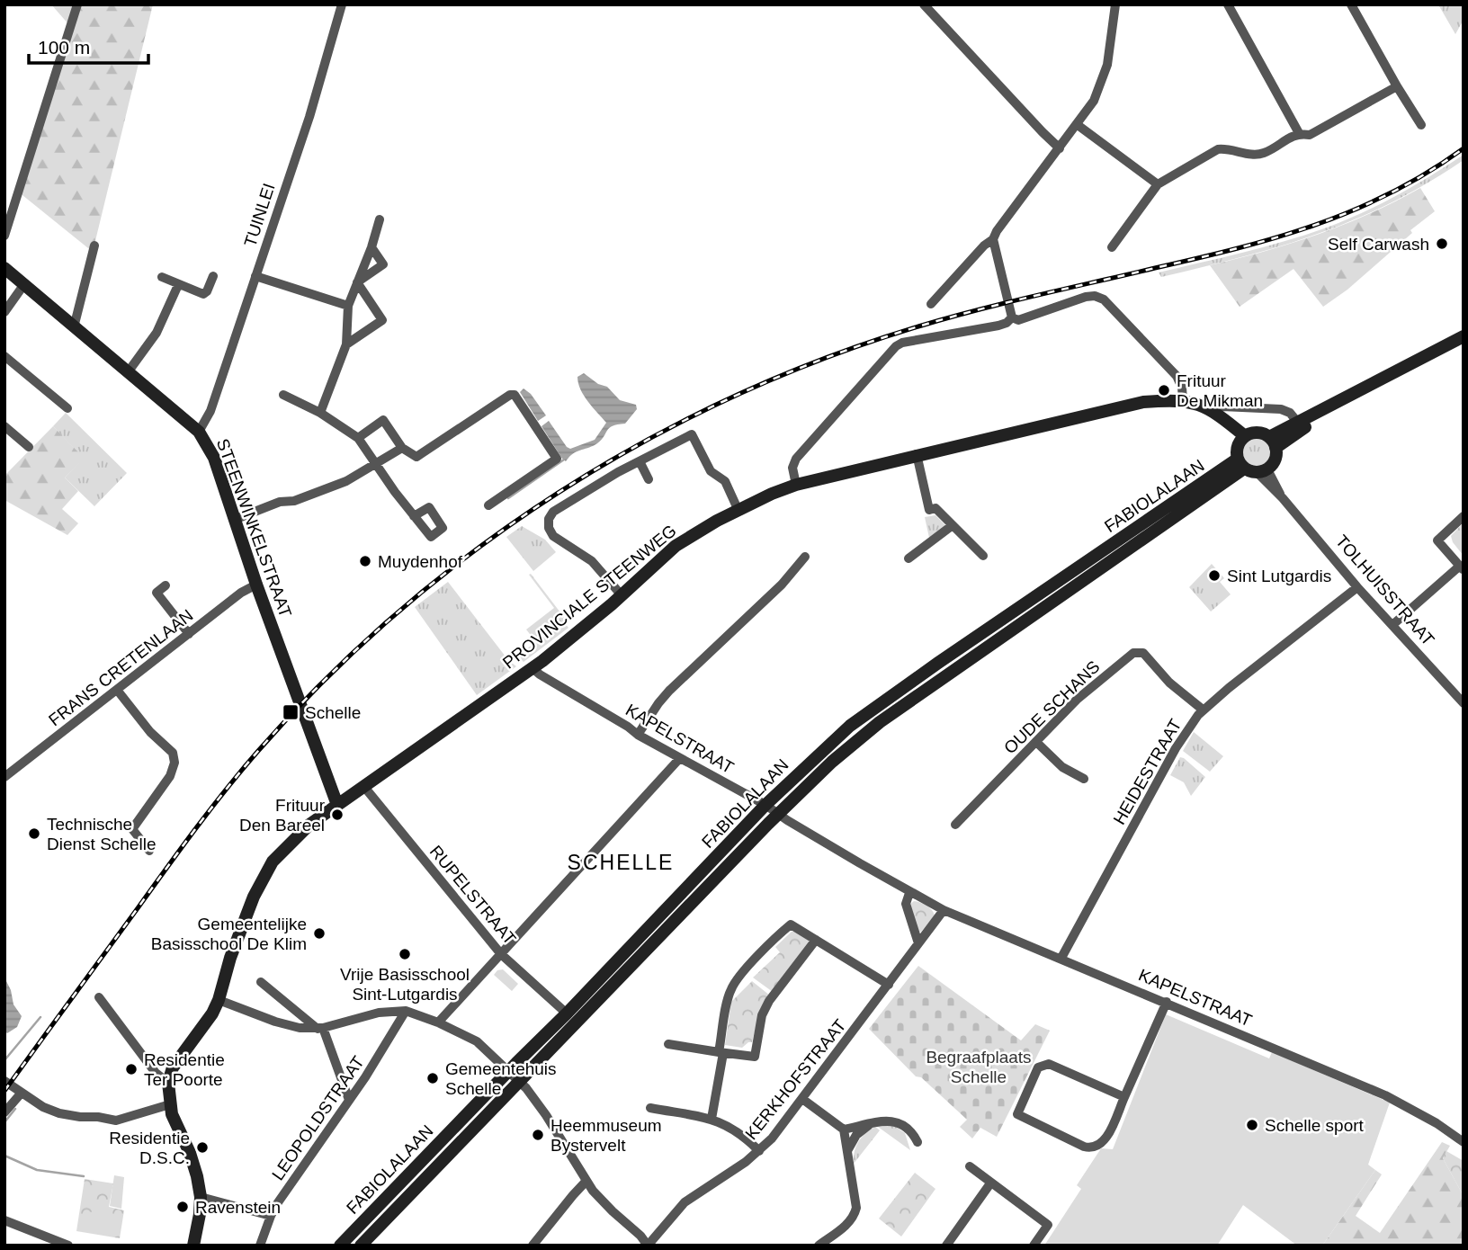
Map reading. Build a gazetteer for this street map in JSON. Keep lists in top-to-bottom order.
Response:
{
  "streets": {
    "main road": ["FABIOLALAAN", "STEENWINKELSTRAAT", "PROVINCIALE STEENWEG"],
    "street": [
      "TUINLEI",
      "TOLHUISSTRAAT",
      "FRANS CRETENLAAN",
      "OUDE SCHANS",
      "KAPELSTRAAT",
      "HEIDESTRAAT",
      "RUPELSTRAAT",
      "KERKHOFSTRAAT",
      "LEOPOLDSTRAAT"
    ]
  },
  "crossings": [
    ["TUINLEI", "STEENWINKELSTRAAT"],
    ["FABIOLALAAN", "TOLHUISSTRAAT"],
    ["FABIOLALAAN", "KAPELSTRAAT"],
    ["FABIOLALAAN", "RUPELSTRAAT"],
    ["STEENWINKELSTRAAT", "PROVINCIALE STEENWEG"],
    ["STEENWINKELSTRAAT", "FRANS CRETENLAAN"],
    ["TOLHUISSTRAAT", "HEIDESTRAAT"],
    ["PROVINCIALE STEENWEG", "KAPELSTRAAT"],
    ["PROVINCIALE STEENWEG", "RUPELSTRAAT"],
    ["PROVINCIALE STEENWEG", "LEOPOLDSTRAAT"],
    ["OUDE SCHANS", "HEIDESTRAAT"],
    ["KAPELSTRAAT", "HEIDESTRAAT"],
    ["KAPELSTRAAT", "KERKHOFSTRAAT"]
  ],
  "districts": ["SCHELLE"],
  "parks": ["Begraafplaats Schelle"],
  "places": {
    "other": [
      "Self Carwash",
      "Frituur De Mikman",
      "Muydenhof",
      "Sint Lutgardis",
      "Frituur Den Bareel",
      "Technische Dienst Schelle",
      "Gemeentelijke Basisschool De Klim",
      "Vrije Basisschool Sint-Lutgardis",
      "Residentie Ter Poorte",
      "Gemeentehuis Schelle",
      "Schelle sport",
      "Heemmuseum Bystervelt",
      "Residentie D.S.C.",
      "Ravenstein"
    ],
    "transit": ["Schelle"]
  },
  "scale_bar": "100 m"
}
